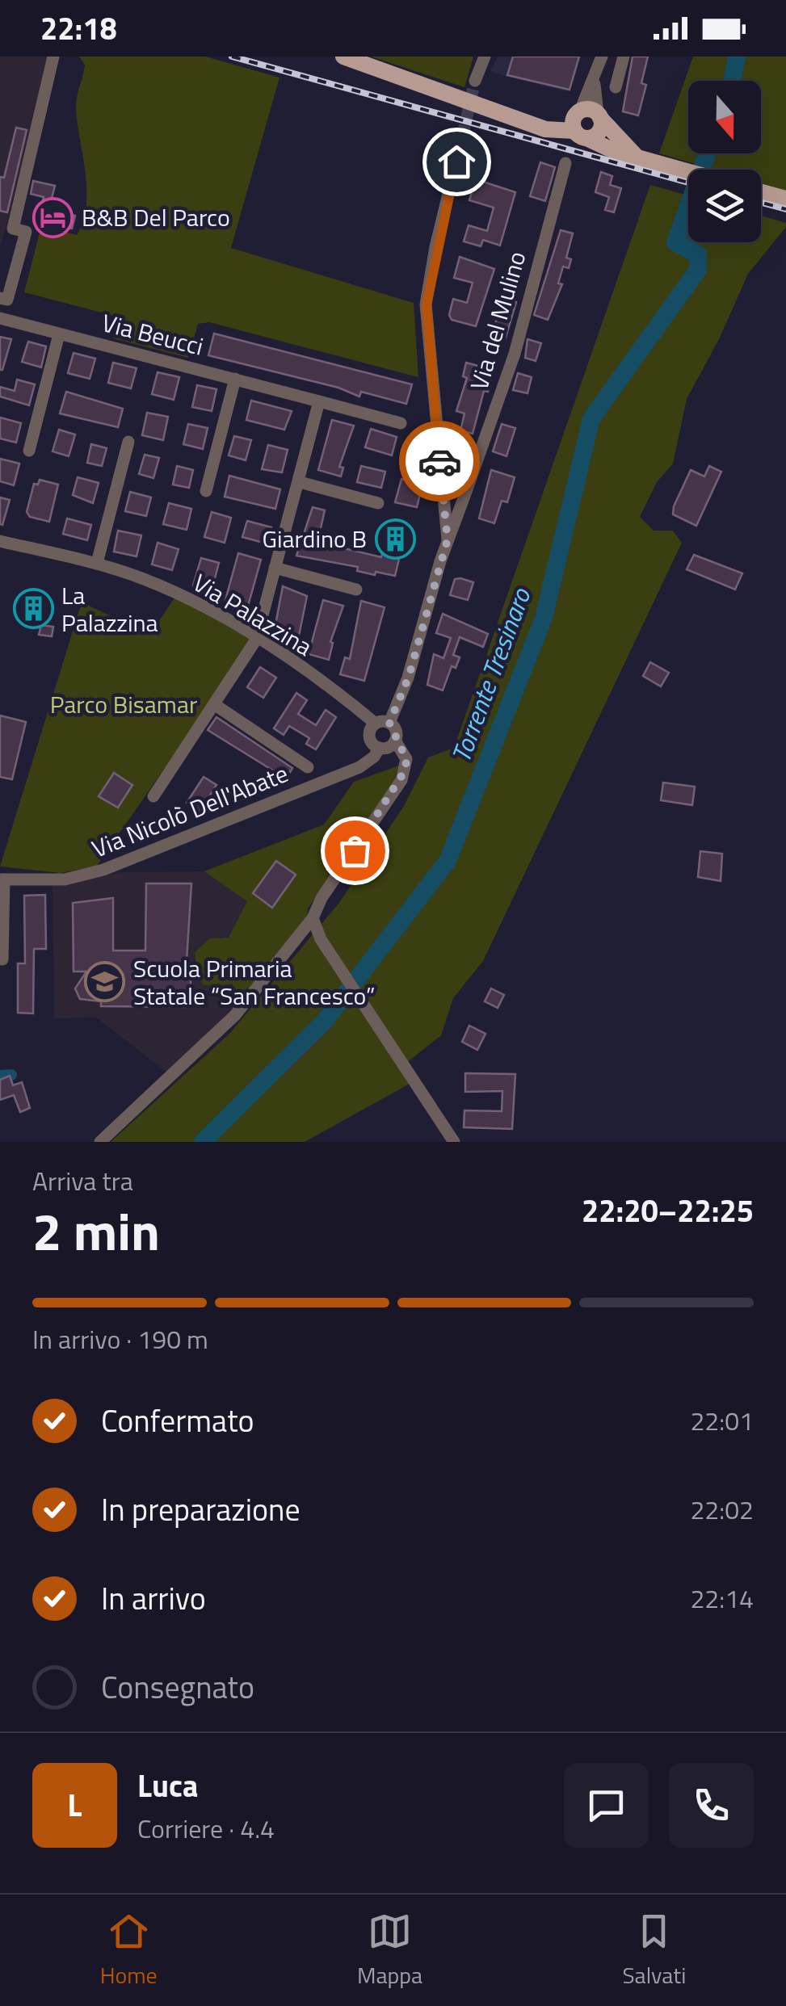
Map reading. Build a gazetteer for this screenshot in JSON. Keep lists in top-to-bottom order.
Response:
{
  "streets": {
    "street": [
      "Via del Mulino",
      "Via Beucci",
      "Via Palazzina",
      "Via Nicolò Dell'Abate"
    ]
  },
  "crossings": [
    ["Via del Mulino", "Via Palazzina"],
    ["Via del Mulino", "Via Nicolò Dell'Abate"],
    ["Via Palazzina", "Via Nicolò Dell'Abate"]
  ],
  "water": ["Torrente Tresinaro"],
  "parks": ["Parco Bisamar"],
  "places": {
    "hotel": ["B&B Del Parco"],
    "building": ["Giardino B", "La Palazzina"],
    "school or university": ["Scuola Primaria Statale “San Francesco”"]
  },
  "north": "bottom",
  "page": {
    "status": "22:18",
    "heading": ["2 min", "Arriva tra", "22:20–22:25"],
    "panel": ["Luca", "Corriere · 4.4"],
    "bar": "In arrivo · 190 m",
    "list": [
      ["Confermato", "22:01"],
      ["In preparazione", "22:02"],
      ["In arrivo", "22:14"],
      "Consegnato"
    ],
    "round": "L",
    "tabs": ["Home", "Mappa", "Salvati"]
  }
}
